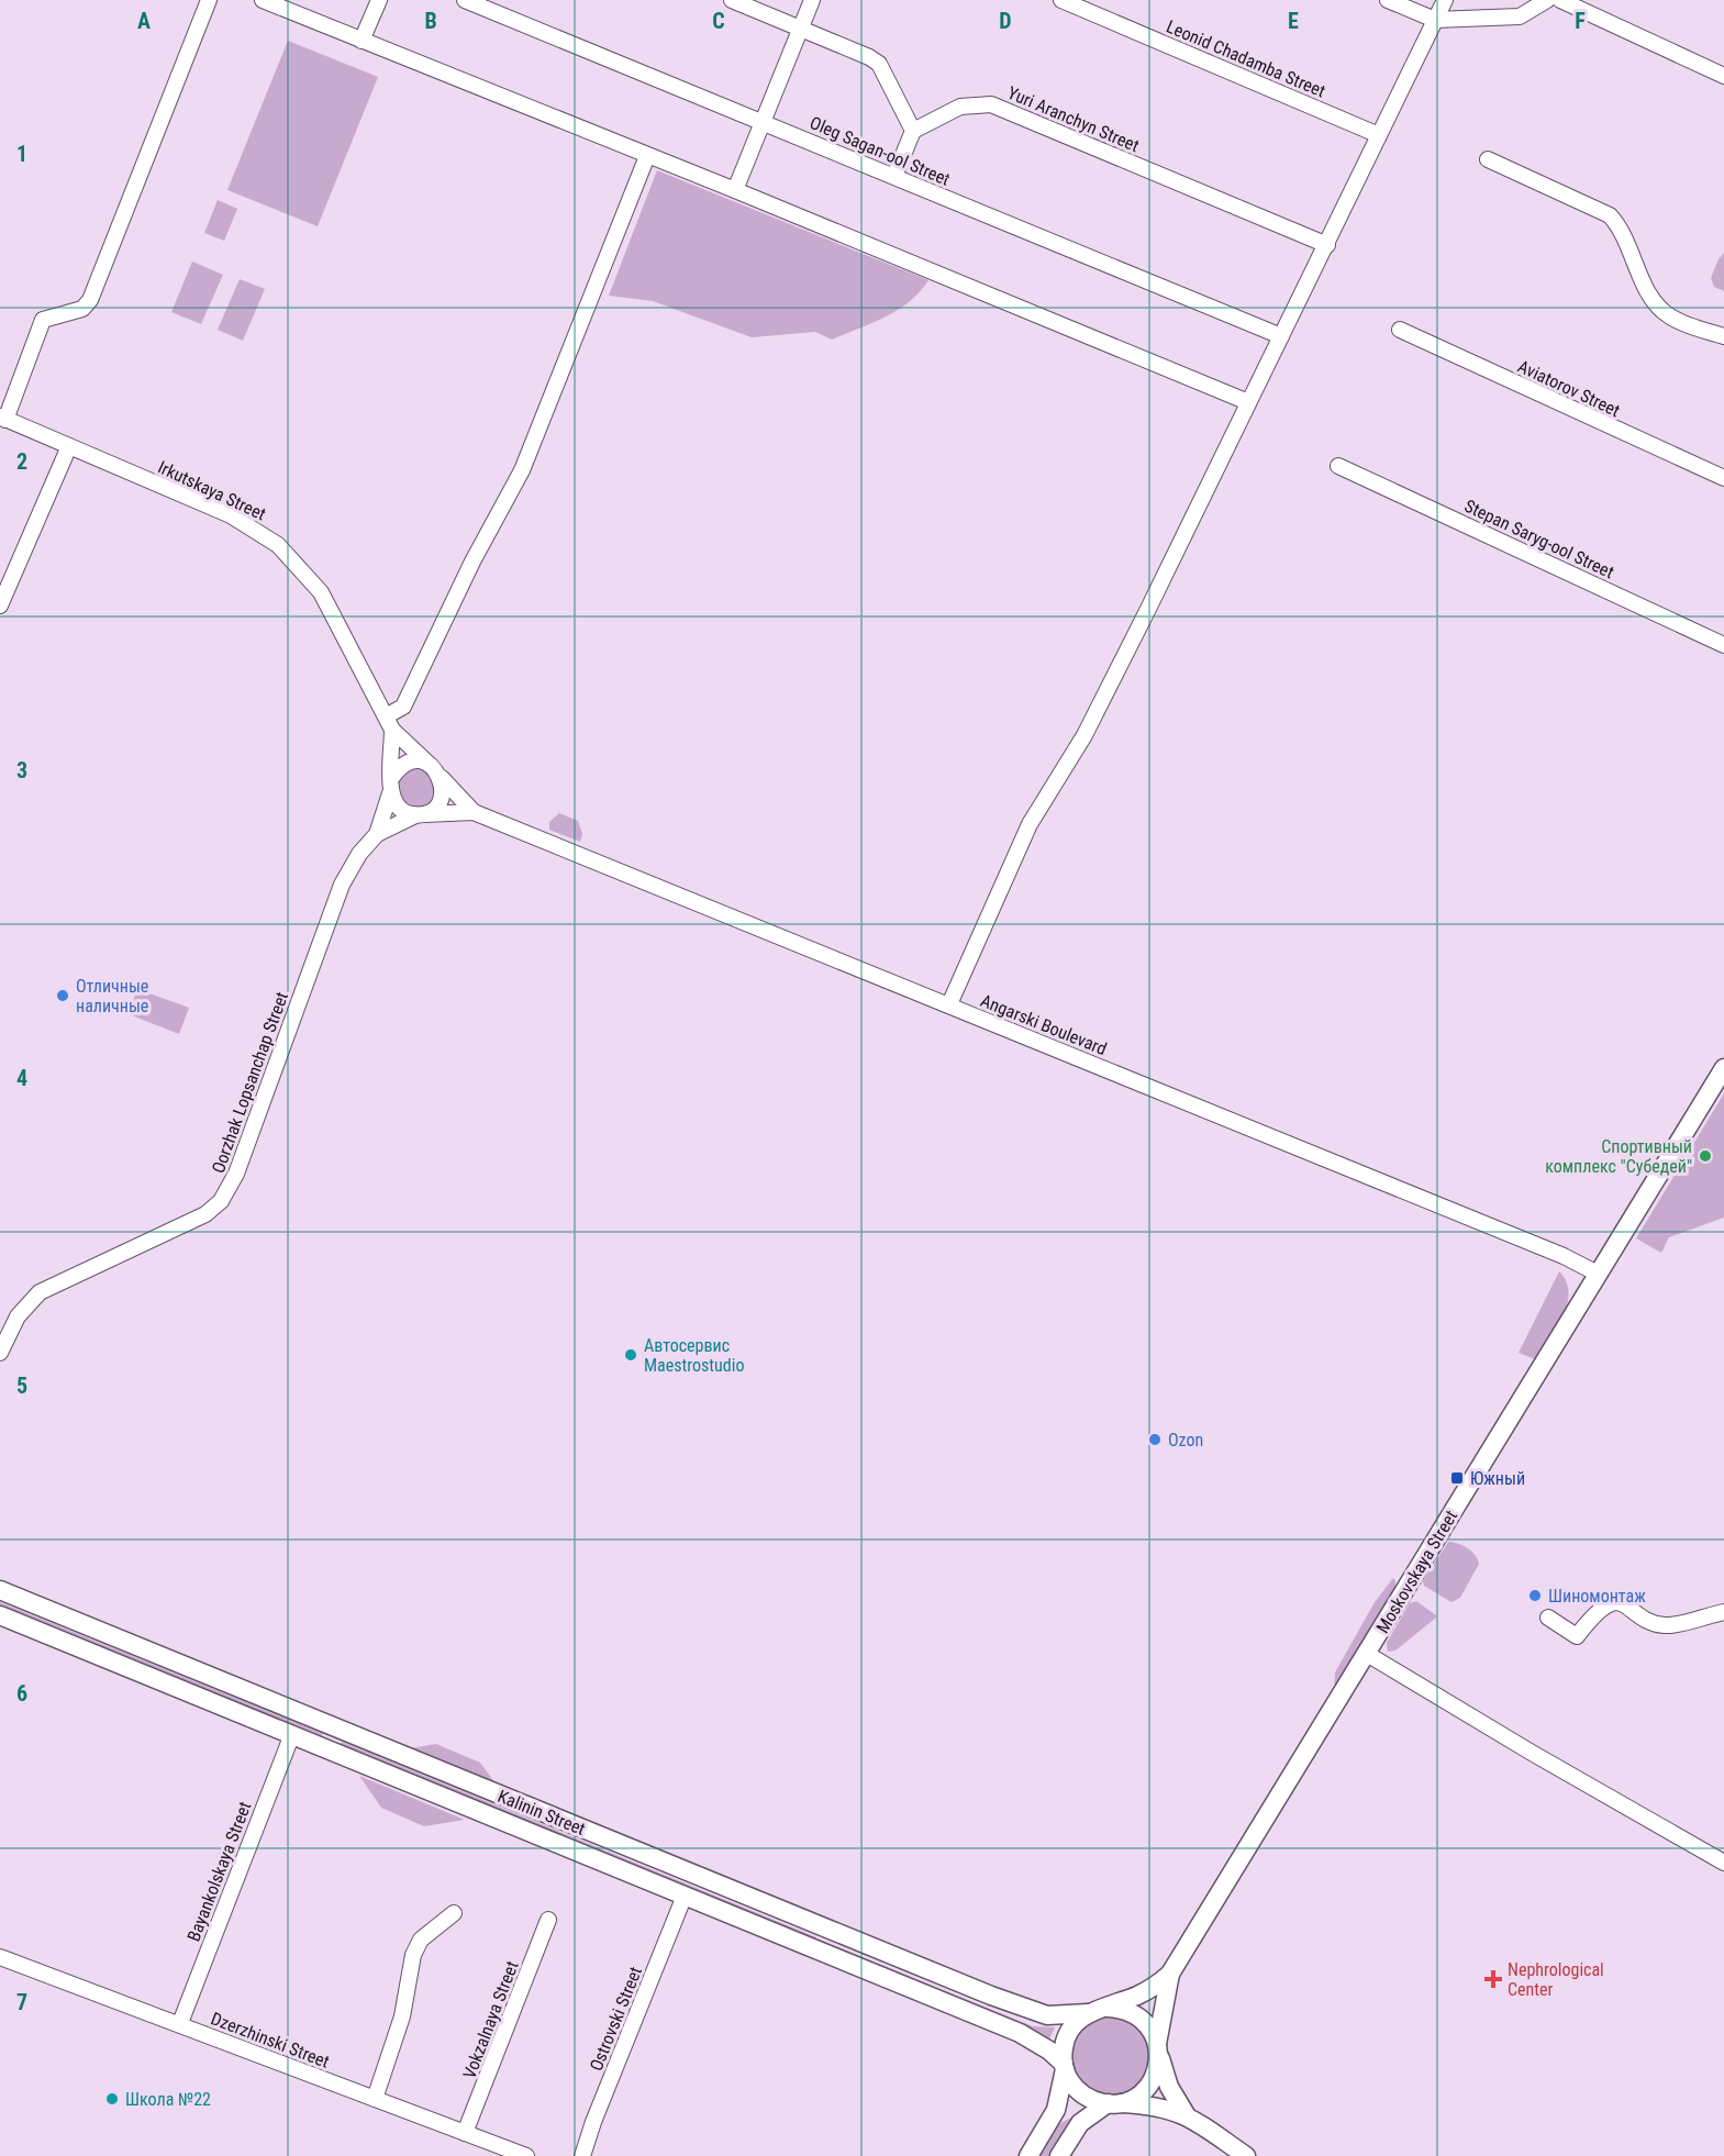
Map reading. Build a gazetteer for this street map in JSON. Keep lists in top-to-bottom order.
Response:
{
  "streets": {
    "main road": ["Moskovskaya Street", "Kalinin Street"],
    "street": [
      "Leonid Chadamba Street",
      "Yuri Aranchyn Street",
      "Oleg Sagan-ool Street",
      "Aviatorov Street",
      "Irkutskaya Street",
      "Stepan Saryg-ool Street",
      "Angarski Boulevard",
      "Oorzhak Lopsanchap Street",
      "Bayankolskaya Street",
      "Ostrovski Street",
      "Vokzalnaya Street",
      "Dzerzhinski Street"
    ]
  },
  "crossings": [
    ["Irkutskaya Street", "Angarski Boulevard"],
    ["Irkutskaya Street", "Oorzhak Lopsanchap Street"],
    ["Angarski Boulevard", "Oorzhak Lopsanchap Street"],
    ["Angarski Boulevard", "Moskovskaya Street"],
    ["Moskovskaya Street", "Kalinin Street"],
    ["Kalinin Street", "Bayankolskaya Street"],
    ["Kalinin Street", "Ostrovski Street"],
    ["Bayankolskaya Street", "Dzerzhinski Street"],
    ["Vokzalnaya Street", "Dzerzhinski Street"]
  ],
  "places": {
    "other": [
      "Отличные наличные",
      "Спортивный комплекс \"Субедей\"",
      "Автосервис Maestrostudio",
      "Ozon",
      "Шиномонтаж",
      "Школа №22"
    ],
    "transit": ["Южный"],
    "health": ["Nephrological Center"]
  },
  "grid": {
    "columns": [
      "A",
      "B",
      "C",
      "D",
      "E",
      "F"
    ],
    "rows": [
      "1",
      "2",
      "3",
      "4",
      "5",
      "6",
      "7"
    ]
  }
}
